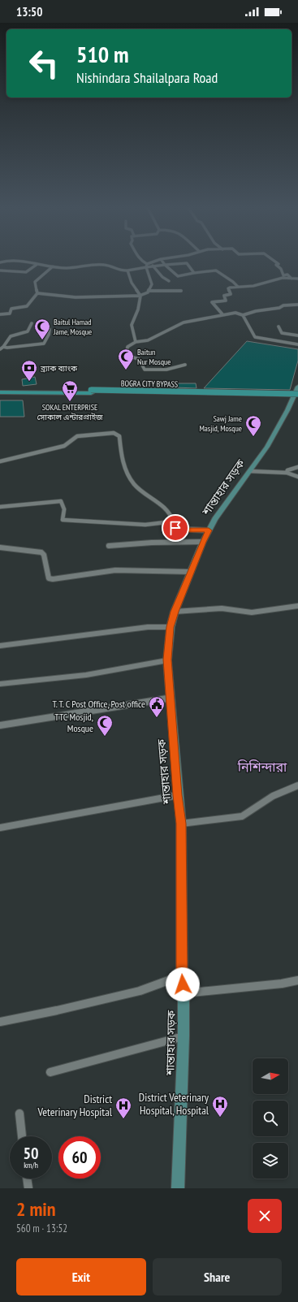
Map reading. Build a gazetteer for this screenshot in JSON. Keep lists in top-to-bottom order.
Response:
{
  "streets": {
    "highway": ["BOGRA CITY BYPASS"],
    "main road": ["শান্তাহার সড়ক"]
  },
  "districts": ["নিশিন্দারা"],
  "places": {
    "mosque": [
      "Baitul Hamad Jame, Mosque",
      "Baitun Nur Mosque",
      "Sawj Jame Masjid, Mosque",
      "TTC Mosjid, Mosque"
    ],
    "bank": ["ব্র্যাক ব্যাংক"],
    "supermarket": ["SOKAL ENTERPRISE সোকাল এন্টারপ্রাইজ"],
    "public building": ["T. T. C Post Office, Post office"],
    "hospital": ["District Veterinary Hospital, Hospital", "District Veterinary Hospital"]
  },
  "north": "right",
  "page": {
    "status": "13:50",
    "turn": ["510 m", "Nishindara Shailalpara Road"],
    "speed": "50 km/h",
    "limit": "60",
    "heading": ["2 min", "560 m · 13:52"],
    "buttons": ["Exit", "Share"]
  }
}
